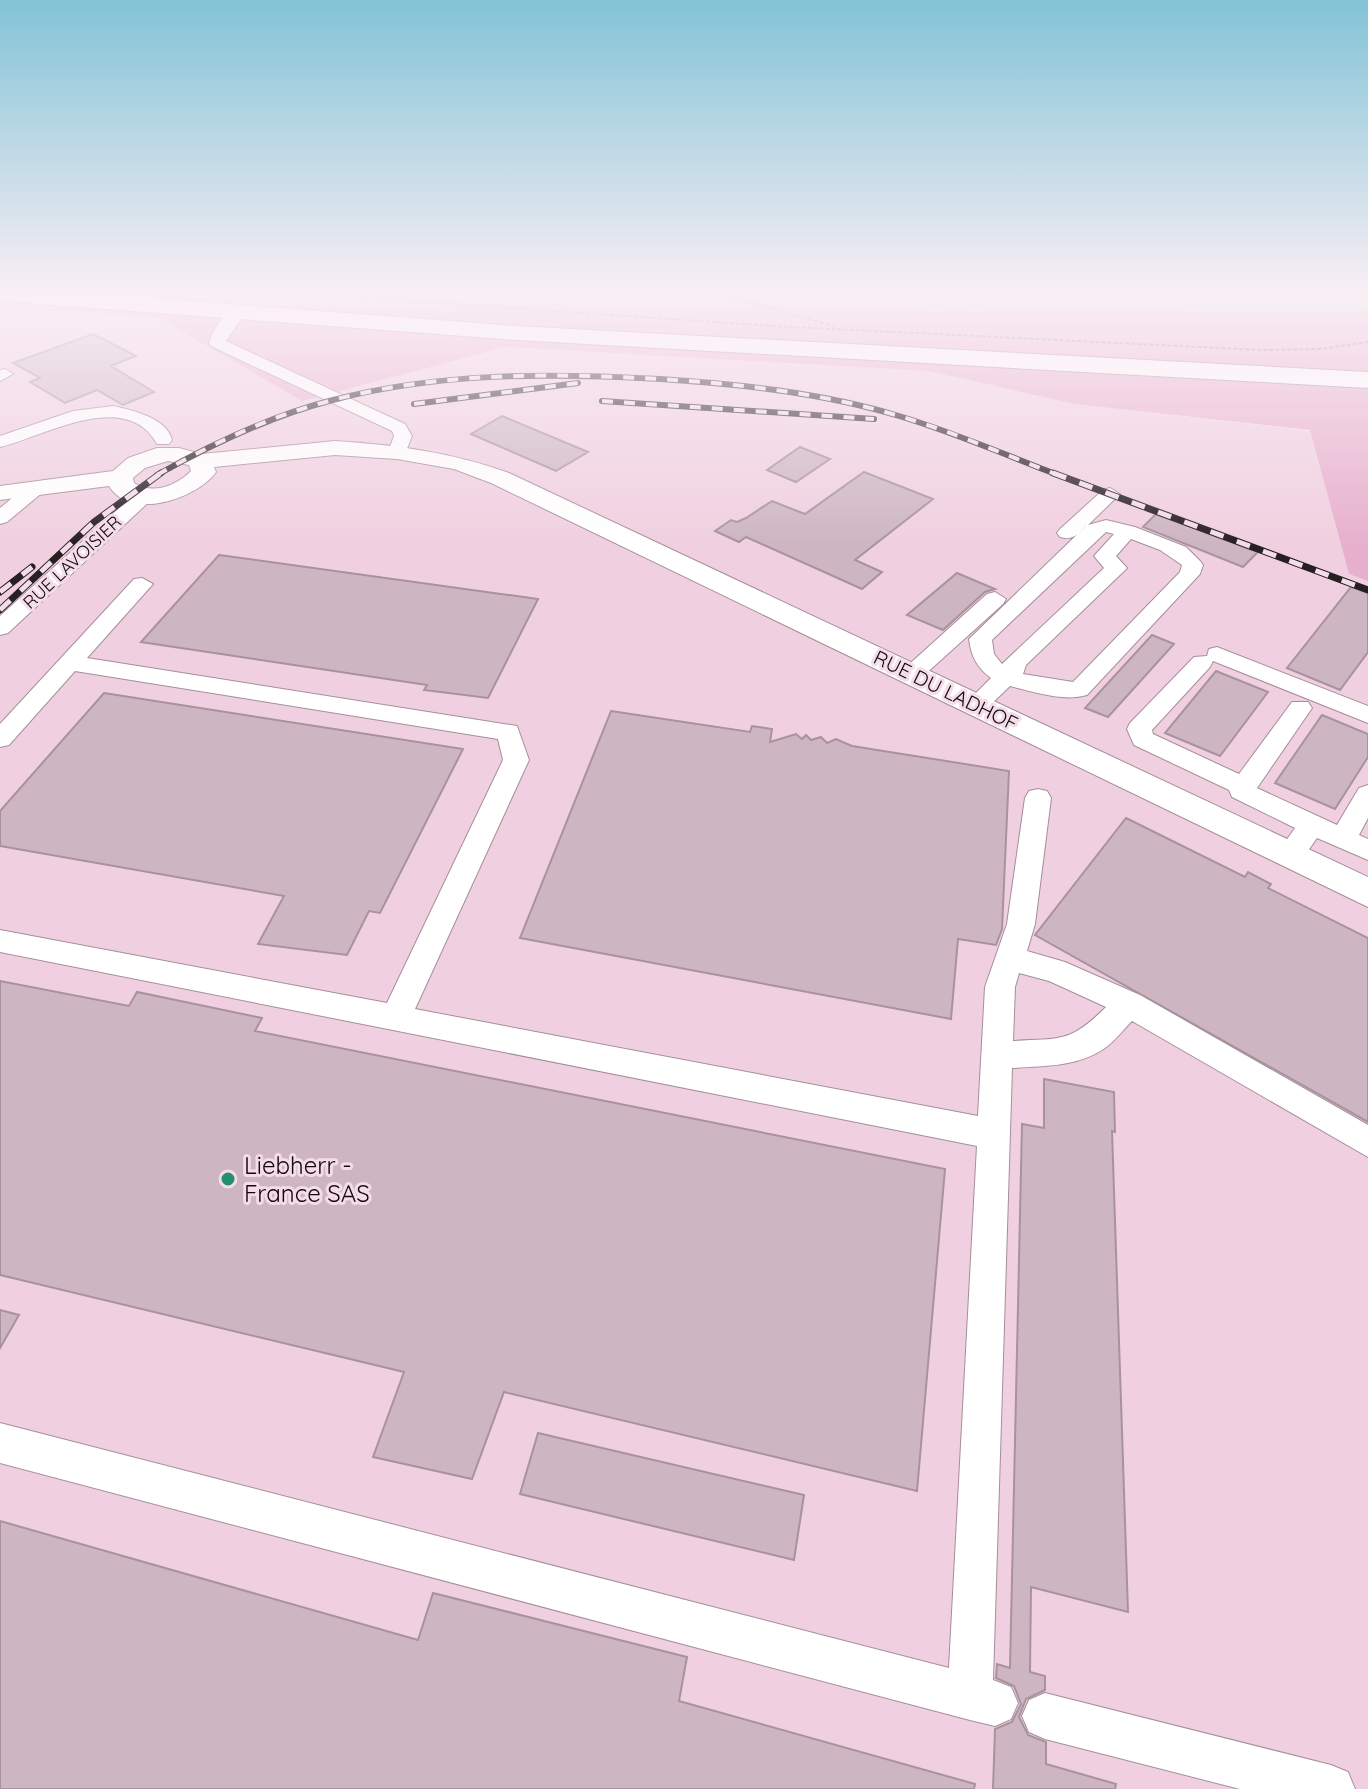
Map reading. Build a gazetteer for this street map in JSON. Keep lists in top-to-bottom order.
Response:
{
  "streets": {
    "main road": ["RUE DU LADHOF"],
    "street": ["RUE LAVOISIER"]
  },
  "places": ["Liebherr - France SAS"]
}
